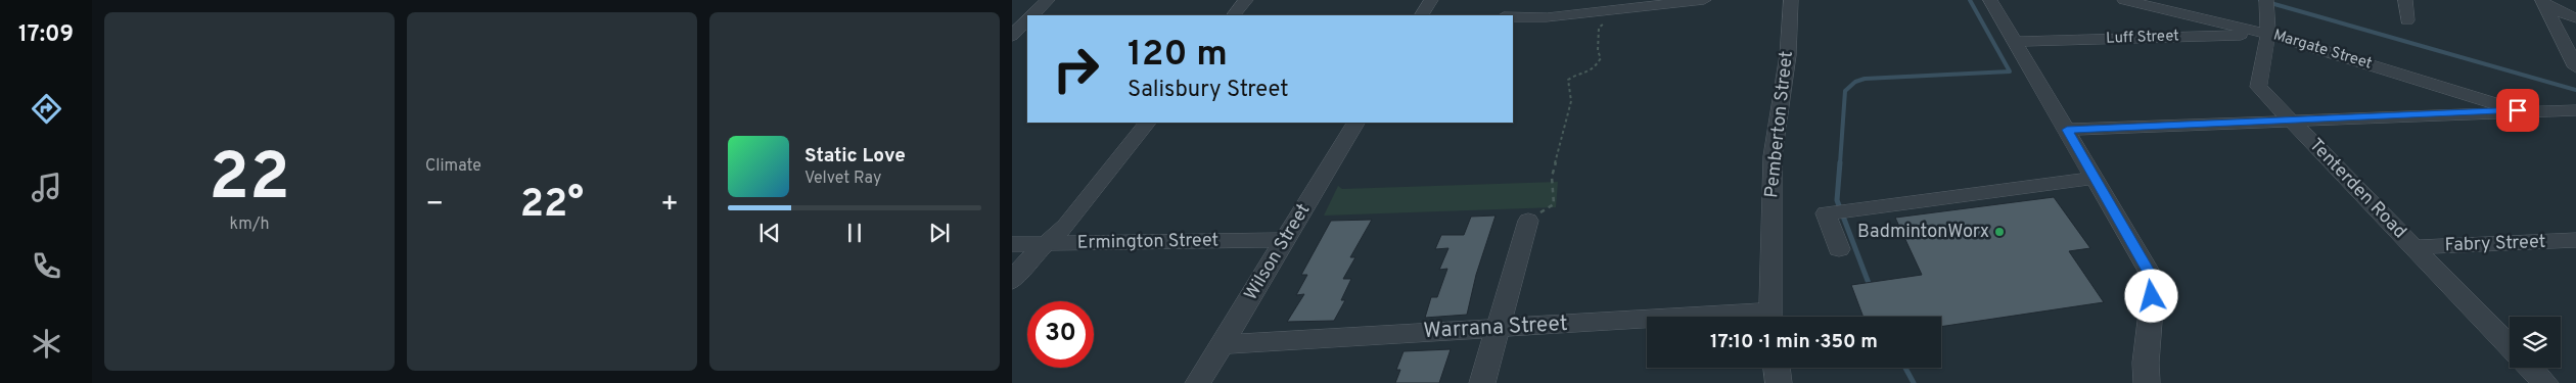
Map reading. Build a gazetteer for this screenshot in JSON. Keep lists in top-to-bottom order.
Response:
{
  "streets": {
    "street": [
      "Luff Street",
      "Margate Street",
      "Pemberton Street",
      "Tenterden Road",
      "Ermington Street",
      "Fabry Street",
      "Wilson Street",
      "Warrana Street"
    ]
  },
  "crossings": [
    ["Luff Street", "Margate Street"],
    ["Luff Street", "Tenterden Road"],
    ["Margate Street", "Tenterden Road"],
    ["Tenterden Road", "Fabry Street"],
    ["Ermington Street", "Wilson Street"],
    ["Wilson Street", "Warrana Street"]
  ],
  "places": ["BadmintonWorx"],
  "page": {
    "tabs": "17:09",
    "tile": [
      ["22", "km/h"],
      "Climate"
    ],
    "turn": ["120 m", "Salisbury Street"],
    "song": ["Static Love", "Velvet Ray"],
    "heat": ["−", "22°", "+"],
    "limit": "30",
    "trip": "17:10 · 1 min · 350 m"
  }
}
